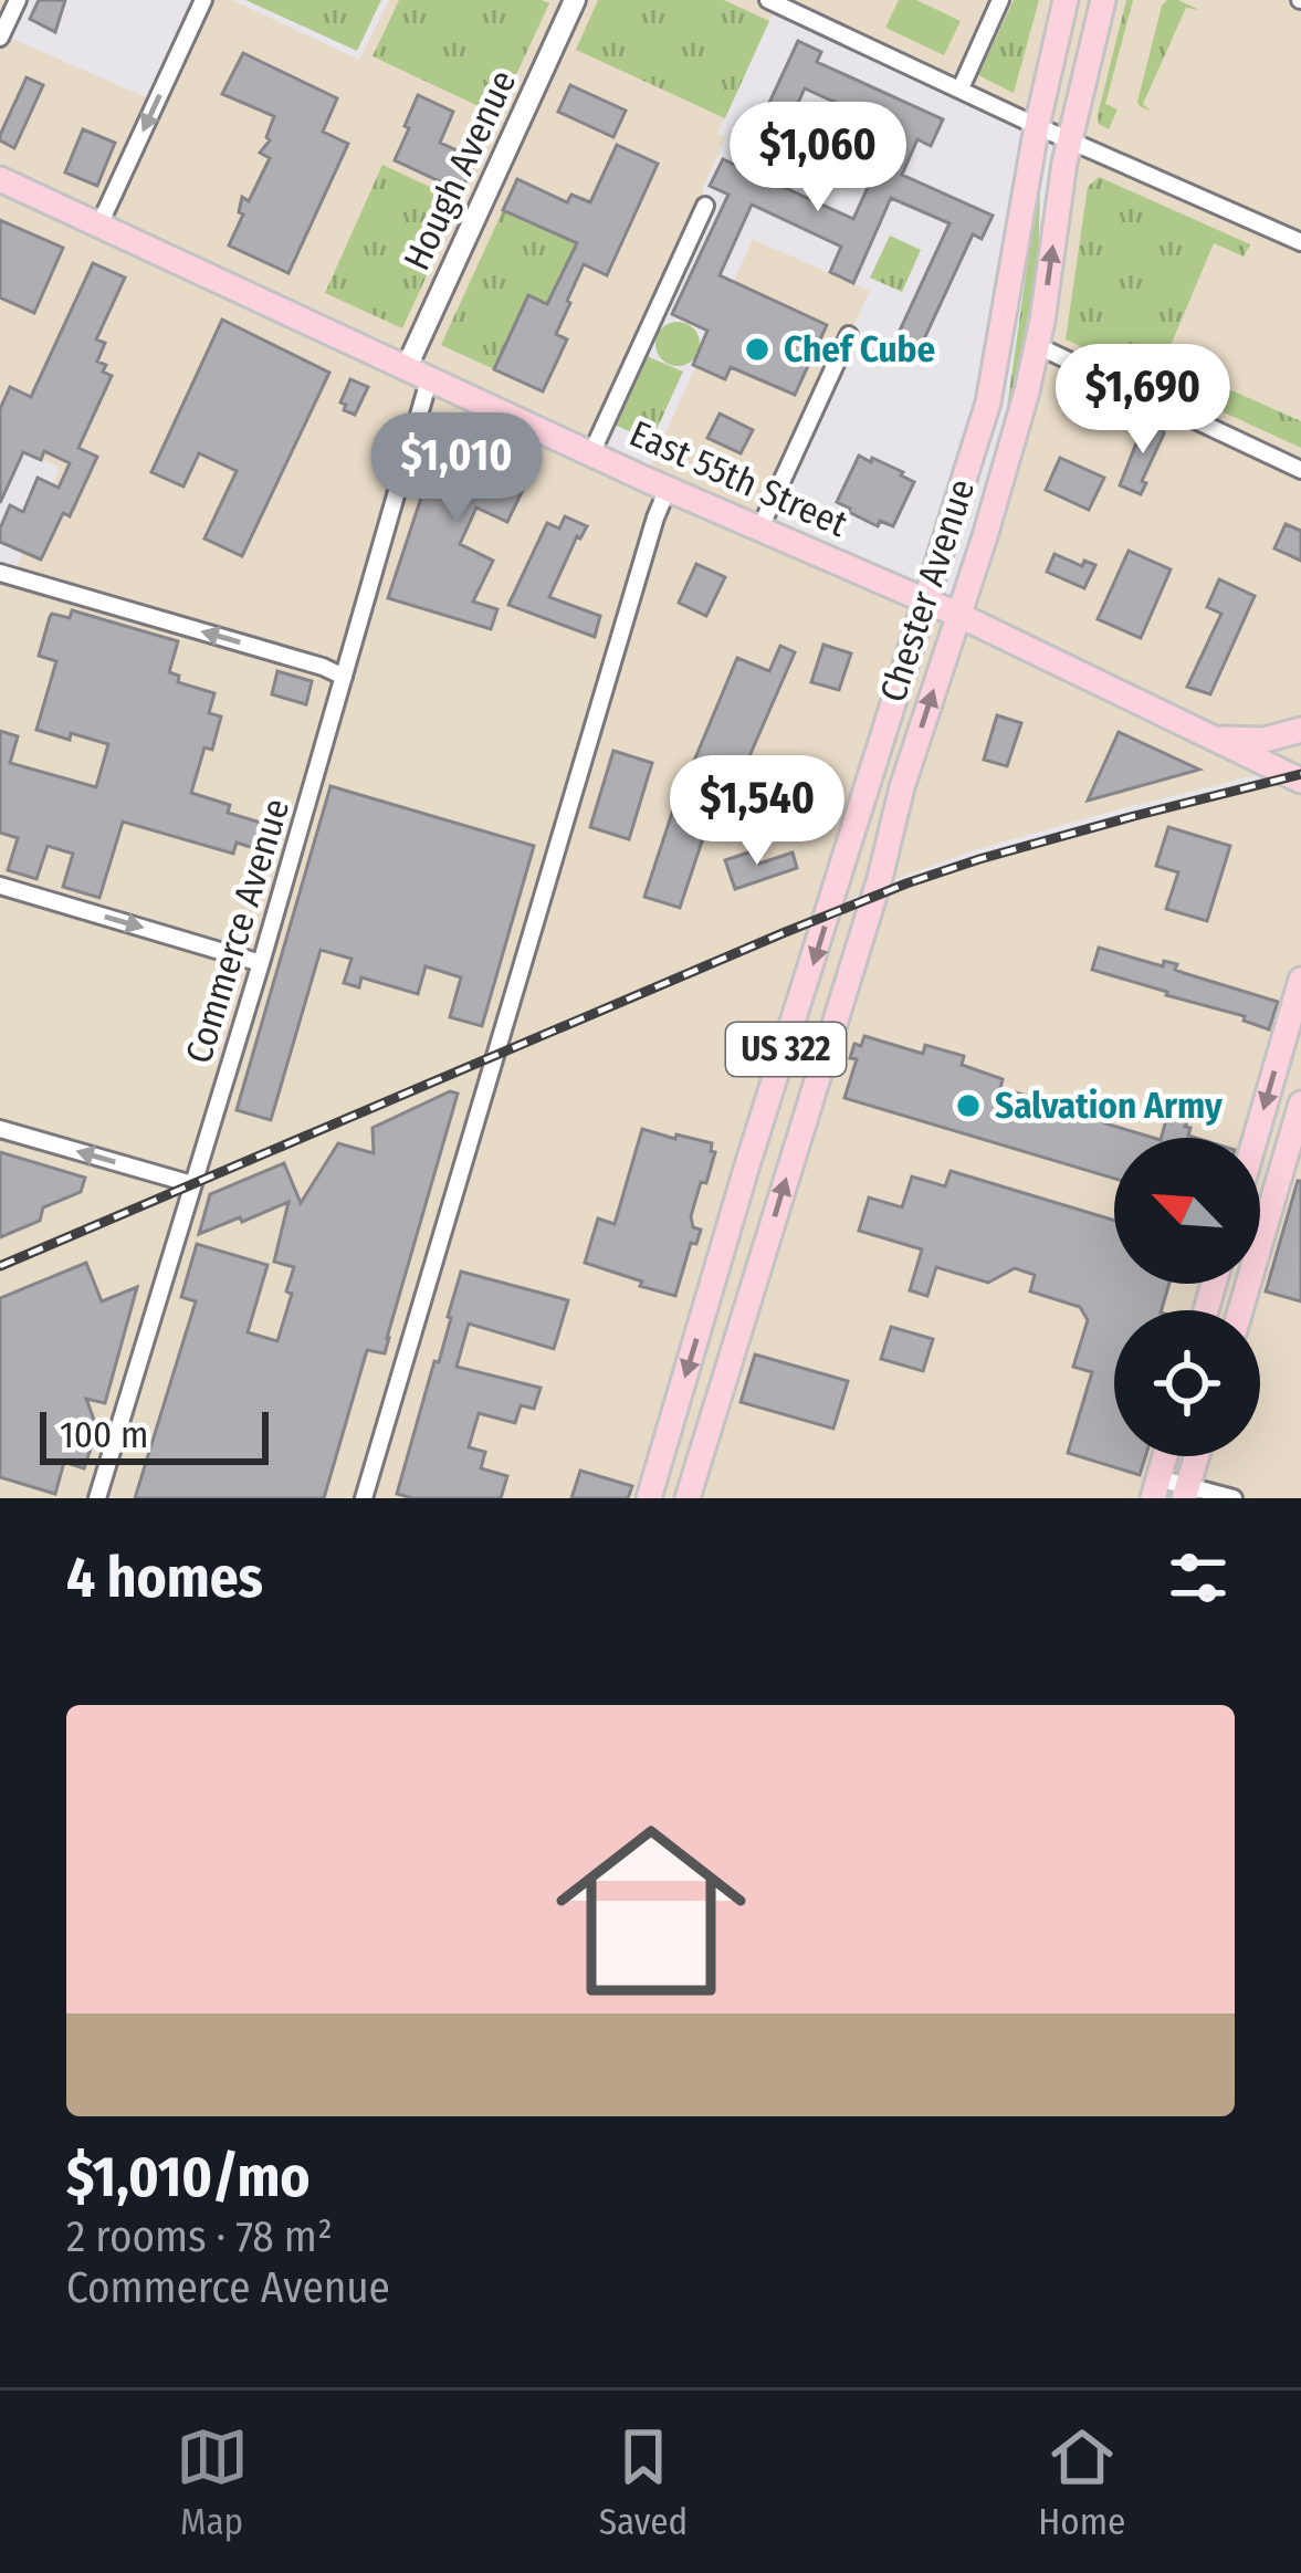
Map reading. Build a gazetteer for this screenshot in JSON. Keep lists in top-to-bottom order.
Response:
{
  "streets": {
    "main road": ["East 55th Street", "Chester Avenue", "US 322"],
    "street": ["Hough Avenue", "Commerce Avenue"]
  },
  "crossings": [
    ["Hough Avenue", "East 55th Street"],
    ["East 55th Street", "Chester Avenue"],
    ["East 55th Street", "Commerce Avenue"]
  ],
  "places": ["Chef Cube", "Salvation Army"],
  "scale_bar": "100 m",
  "north": "top left",
  "page": {
    "price": [
      "$1,060",
      "$1,690",
      "$1,010",
      "$1,540"
    ],
    "scale": "100 m",
    "heading": "4 homes",
    "list": [
      {
        "name": "$1,010/mo",
        "note": "2 rooms · 78 m² · Commerce Avenue"
      }
    ],
    "tabs": ["Map", "Saved", "Home"]
  }
}
